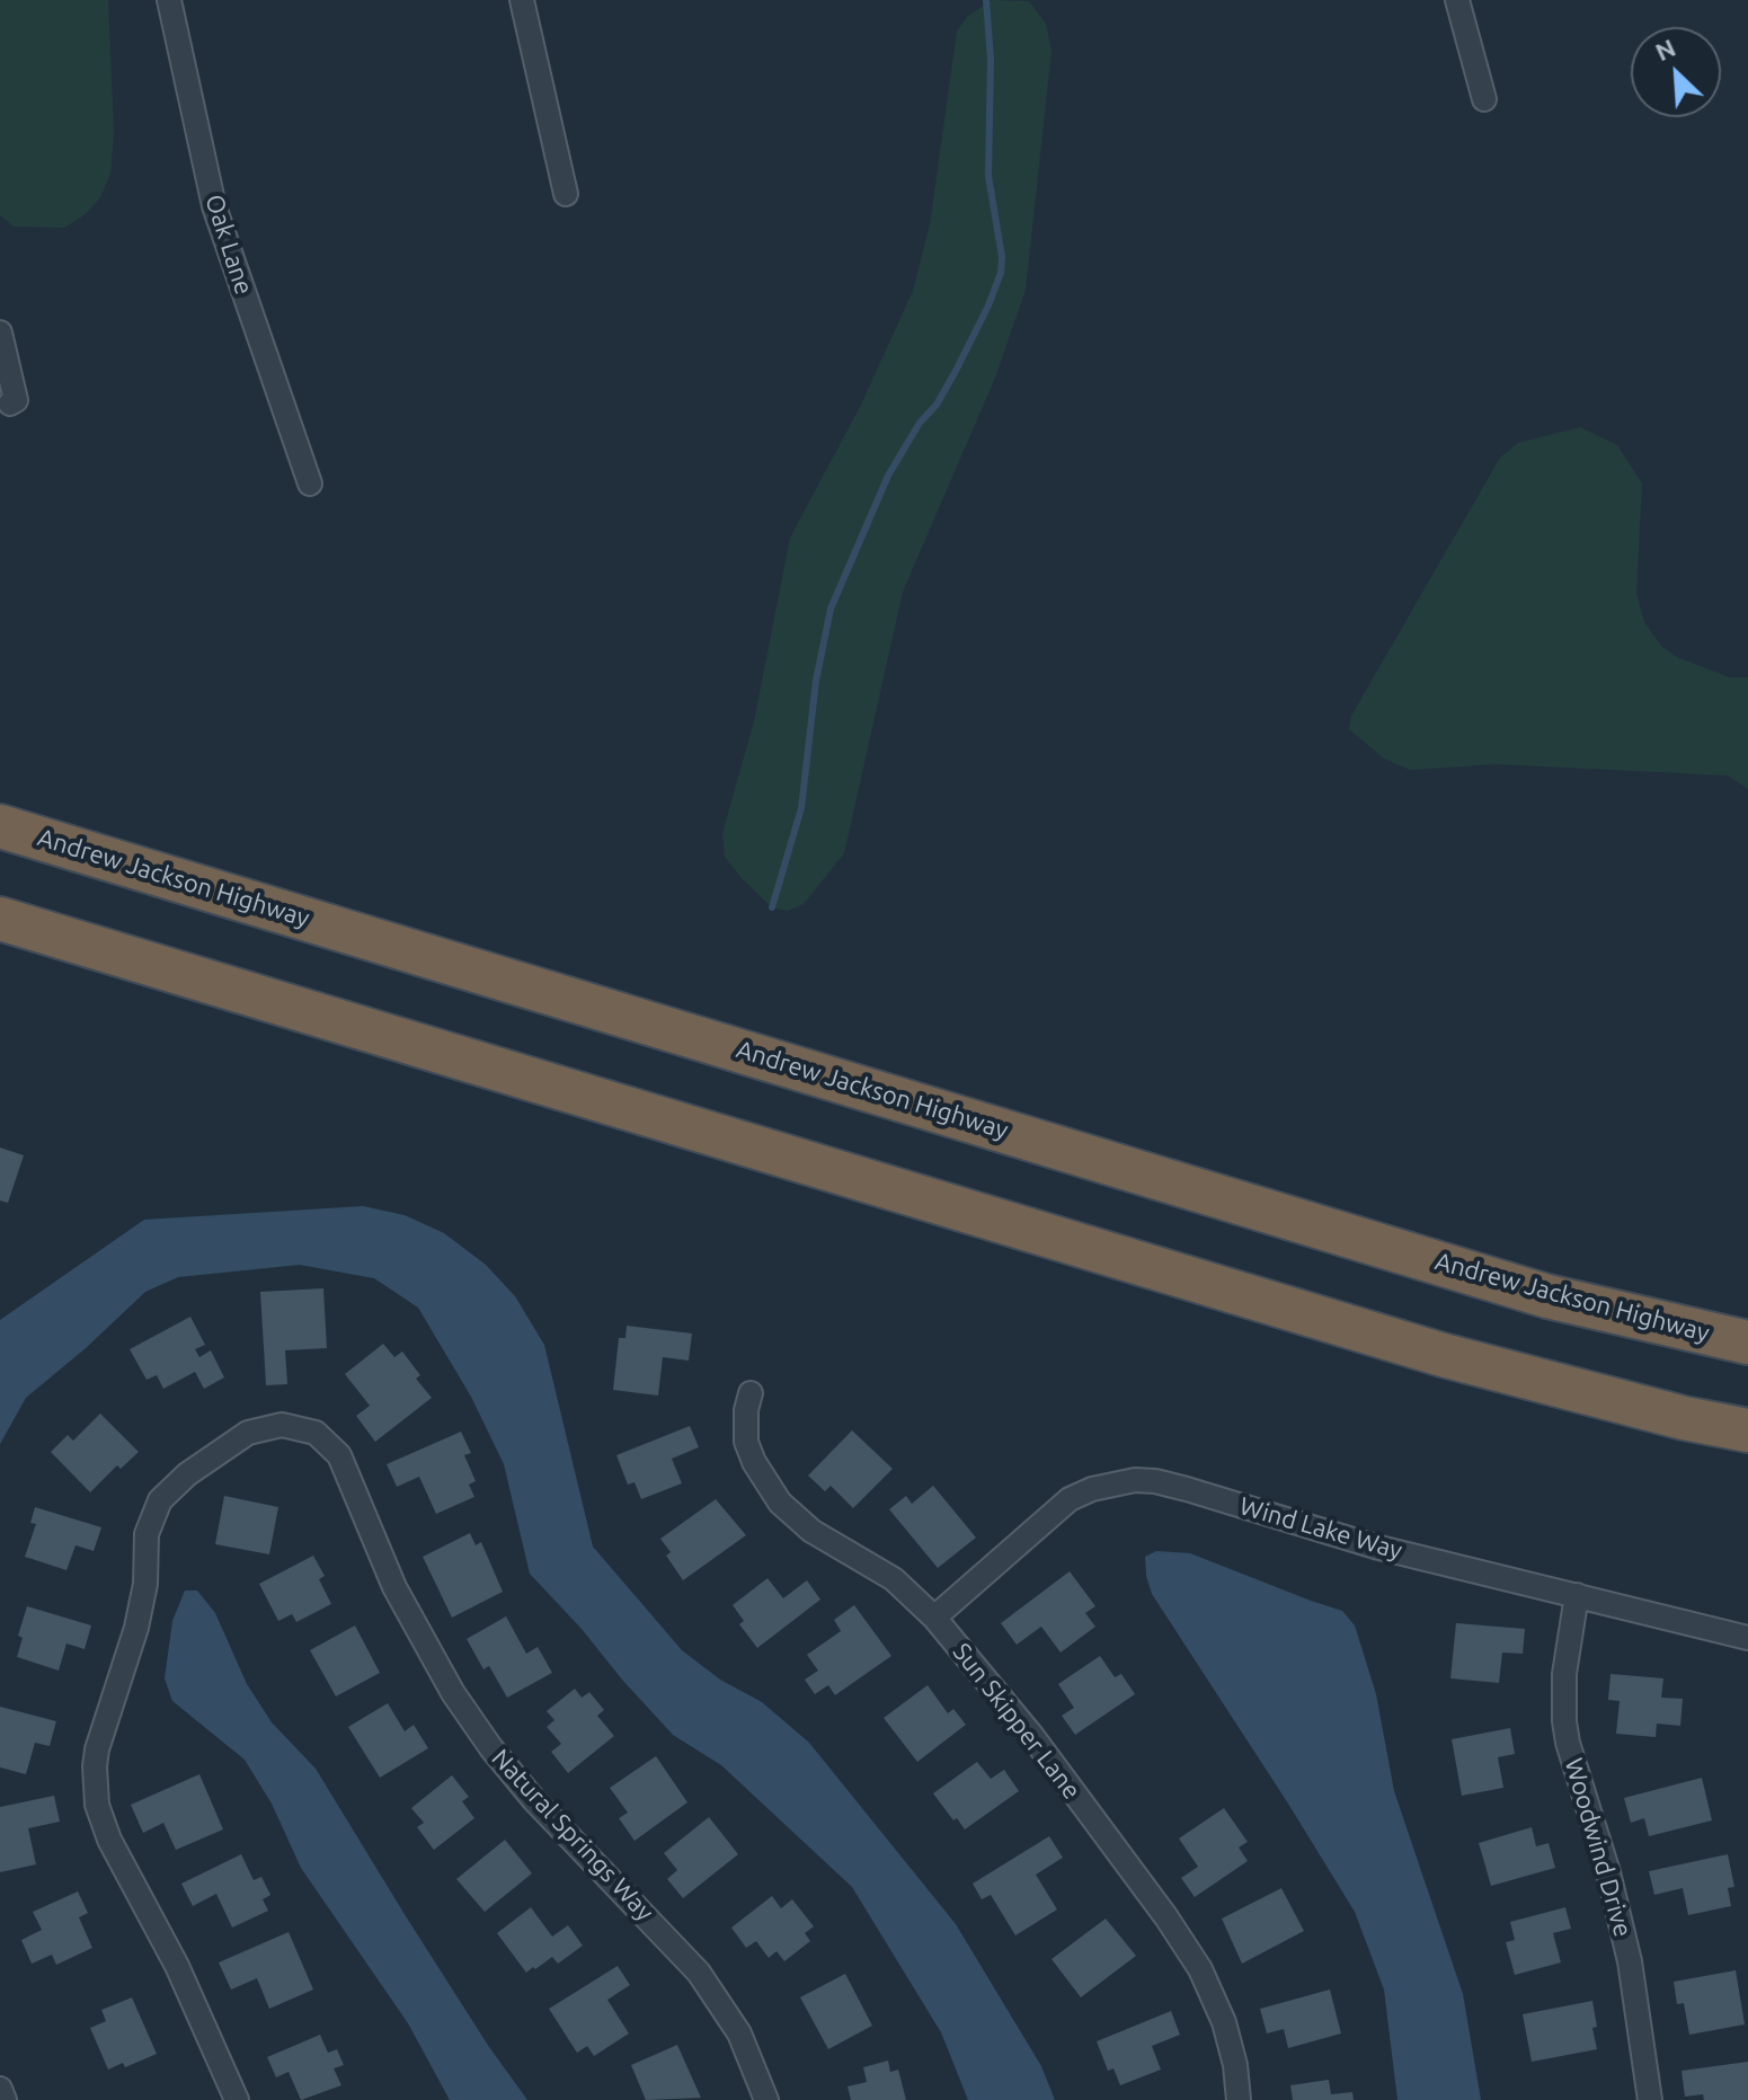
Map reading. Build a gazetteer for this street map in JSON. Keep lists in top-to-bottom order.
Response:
{
  "streets": {
    "highway": ["Andrew Jackson Highway"],
    "street": [
      "Oak Lane",
      "Wind Lake Way",
      "Sun Skipper Lane",
      "Natural Springs Way",
      "Woodwind Drive"
    ]
  },
  "crossings": [
    ["Wind Lake Way", "Sun Skipper Lane"],
    ["Wind Lake Way", "Woodwind Drive"]
  ],
  "north": "top left"
}
